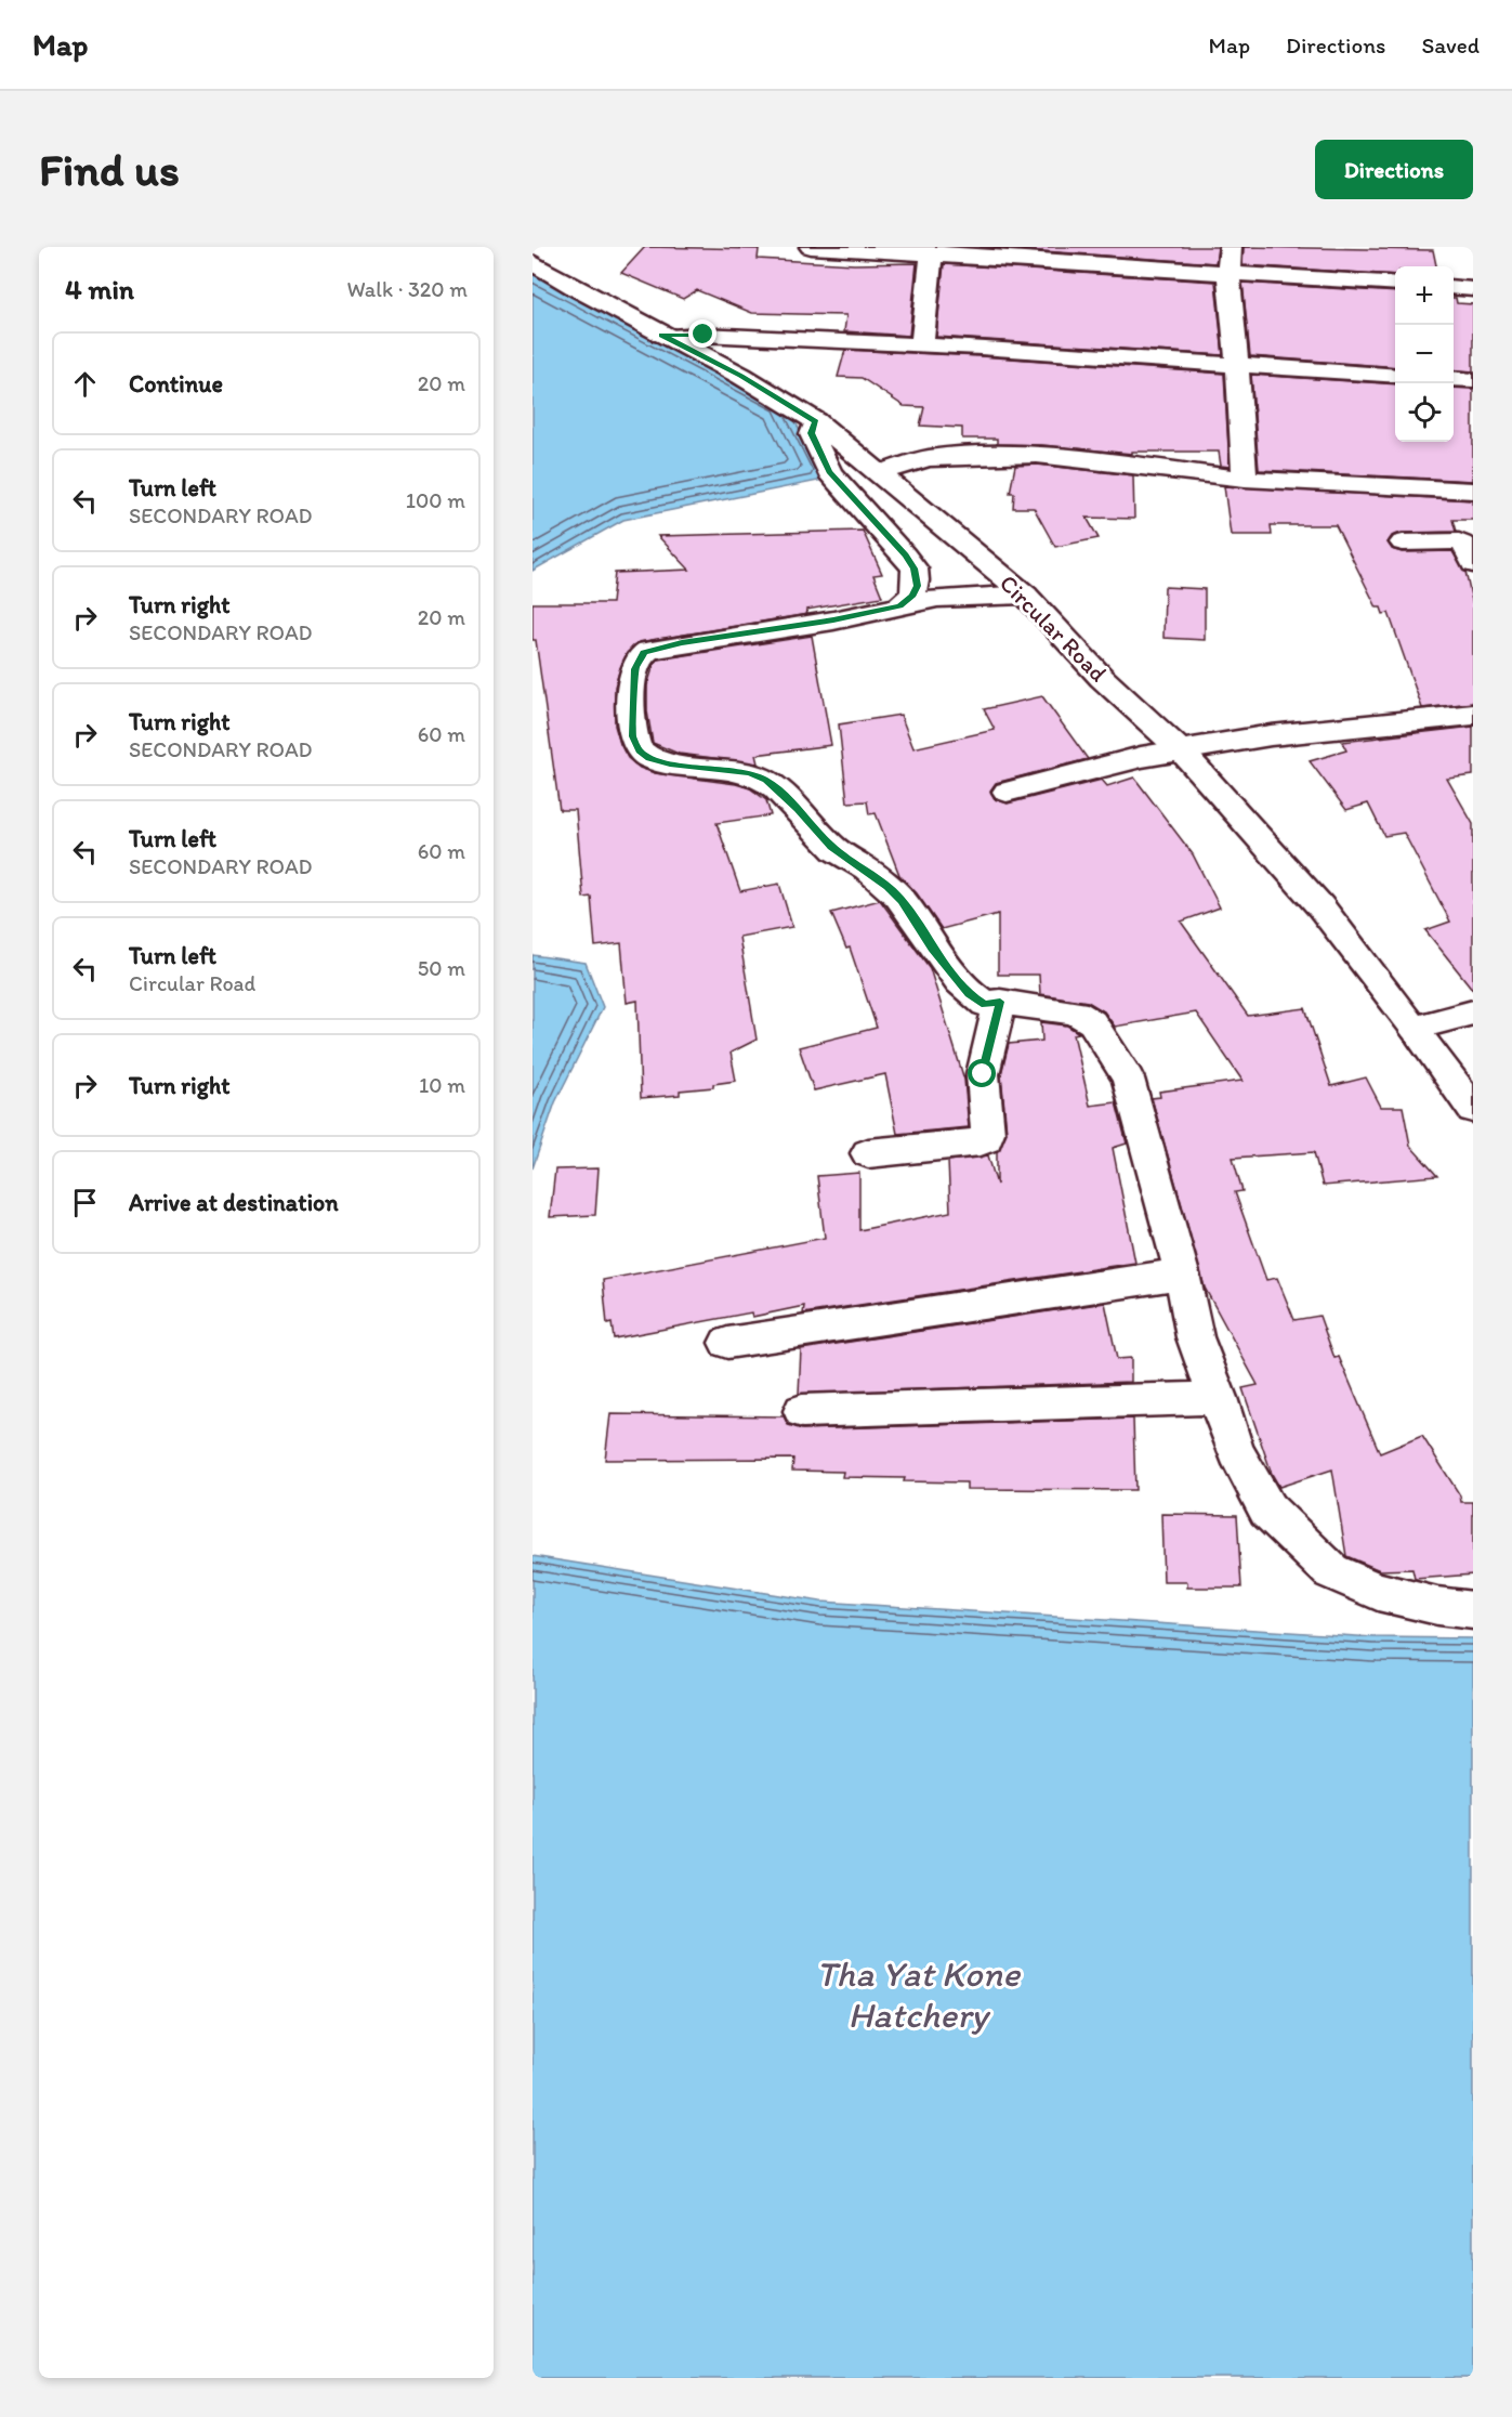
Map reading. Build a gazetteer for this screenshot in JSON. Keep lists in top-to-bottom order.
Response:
{
  "streets": {
    "street": ["Circular Road"]
  },
  "water": ["Tha Yat Kone Hatchery"],
  "page": {
    "header": "Map",
    "nav": ["Map", "Directions", "Saved"],
    "buttons": "Directions",
    "title": "Find us",
    "heading": ["4 min", "Walk · 320 m"],
    "map_buttons": ["+", "−"],
    "list": [
      ["Continue", "20 m"],
      ["Turn left", "SECONDARY ROAD", "100 m"],
      ["Turn right", "SECONDARY ROAD", "20 m"],
      ["Turn right", "SECONDARY ROAD", "60 m"],
      ["Turn left", "SECONDARY ROAD", "60 m"],
      ["Turn left", "Circular Road", "50 m"],
      ["Turn right", "10 m"],
      "Arrive at destination"
    ]
  }
}
